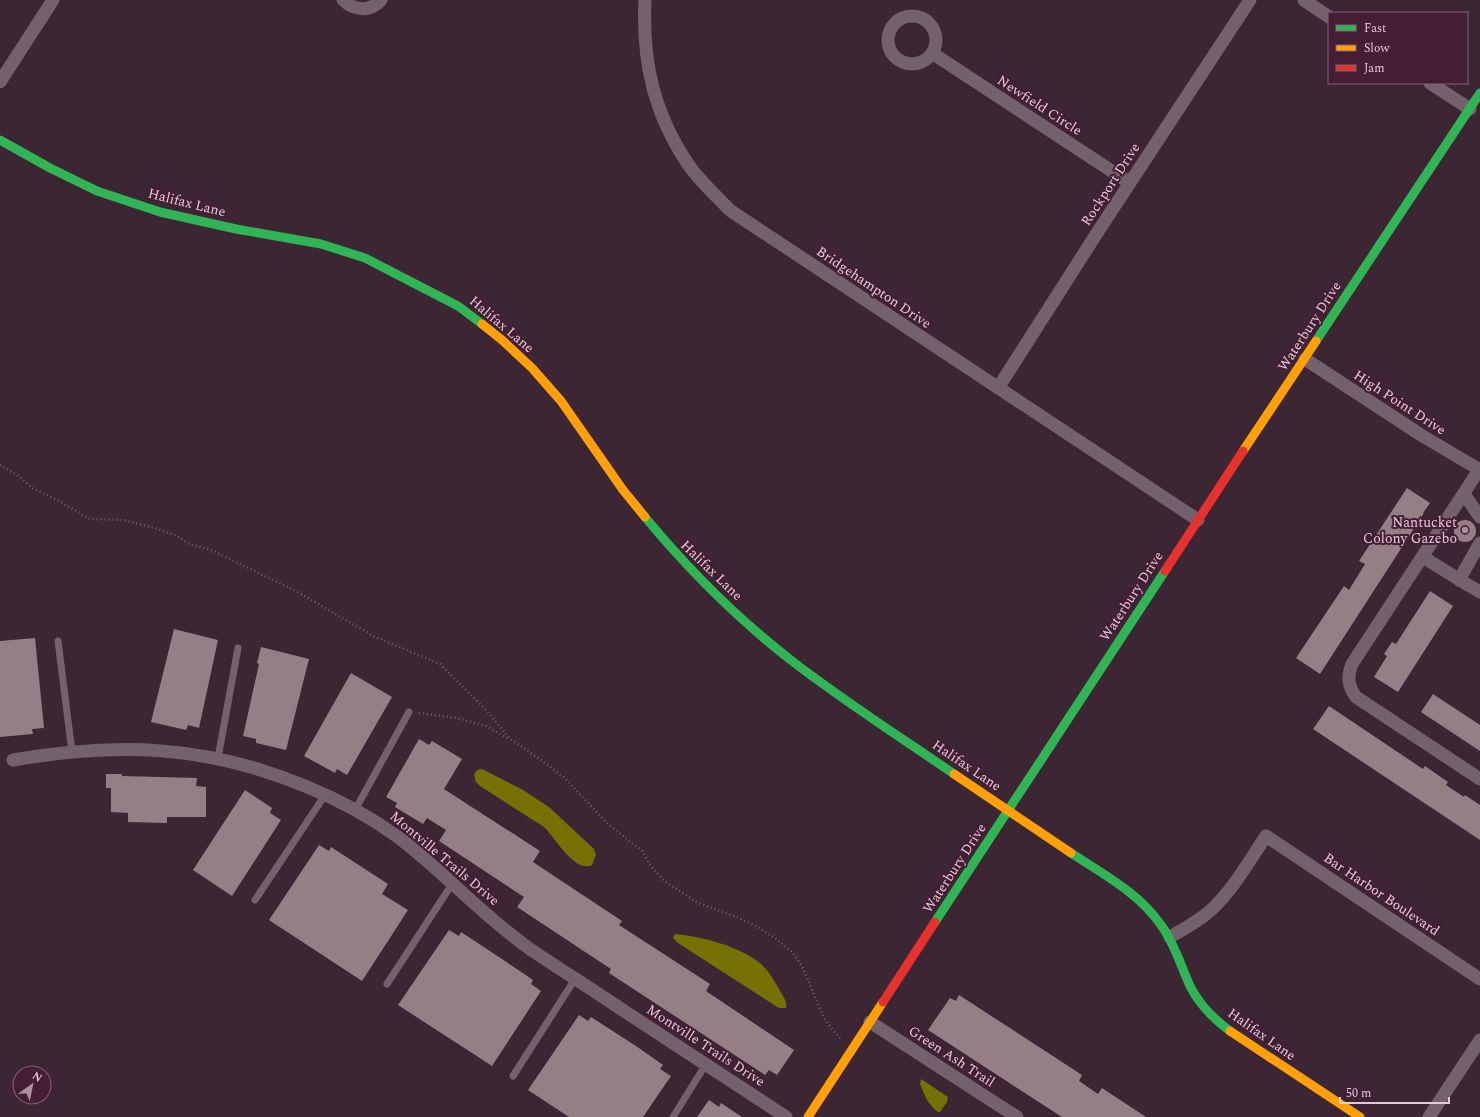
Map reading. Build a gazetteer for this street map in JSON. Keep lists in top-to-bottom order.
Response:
{
  "streets": {
    "street": [
      "Newfield Circle",
      "Rockport Drive",
      "Halifax Lane",
      "Bridgehampton Drive",
      "Waterbury Drive",
      "High Point Drive",
      "Montville Trails Drive",
      "Bar Harbor Boulevard",
      "Green Ash Trail"
    ]
  },
  "crossings": [
    ["Newfield Circle", "Rockport Drive"],
    ["Rockport Drive", "Bridgehampton Drive"],
    ["Halifax Lane", "Waterbury Drive"],
    ["Halifax Lane", "Bar Harbor Boulevard"],
    ["Bridgehampton Drive", "Waterbury Drive"],
    ["Waterbury Drive", "High Point Drive"],
    ["Waterbury Drive", "Green Ash Trail"]
  ],
  "places": ["Nantucket Colony Gazebo"],
  "legend": ["Fast", "Slow", "Jam"],
  "scale_bar": "50 m",
  "north": "top right"
}
